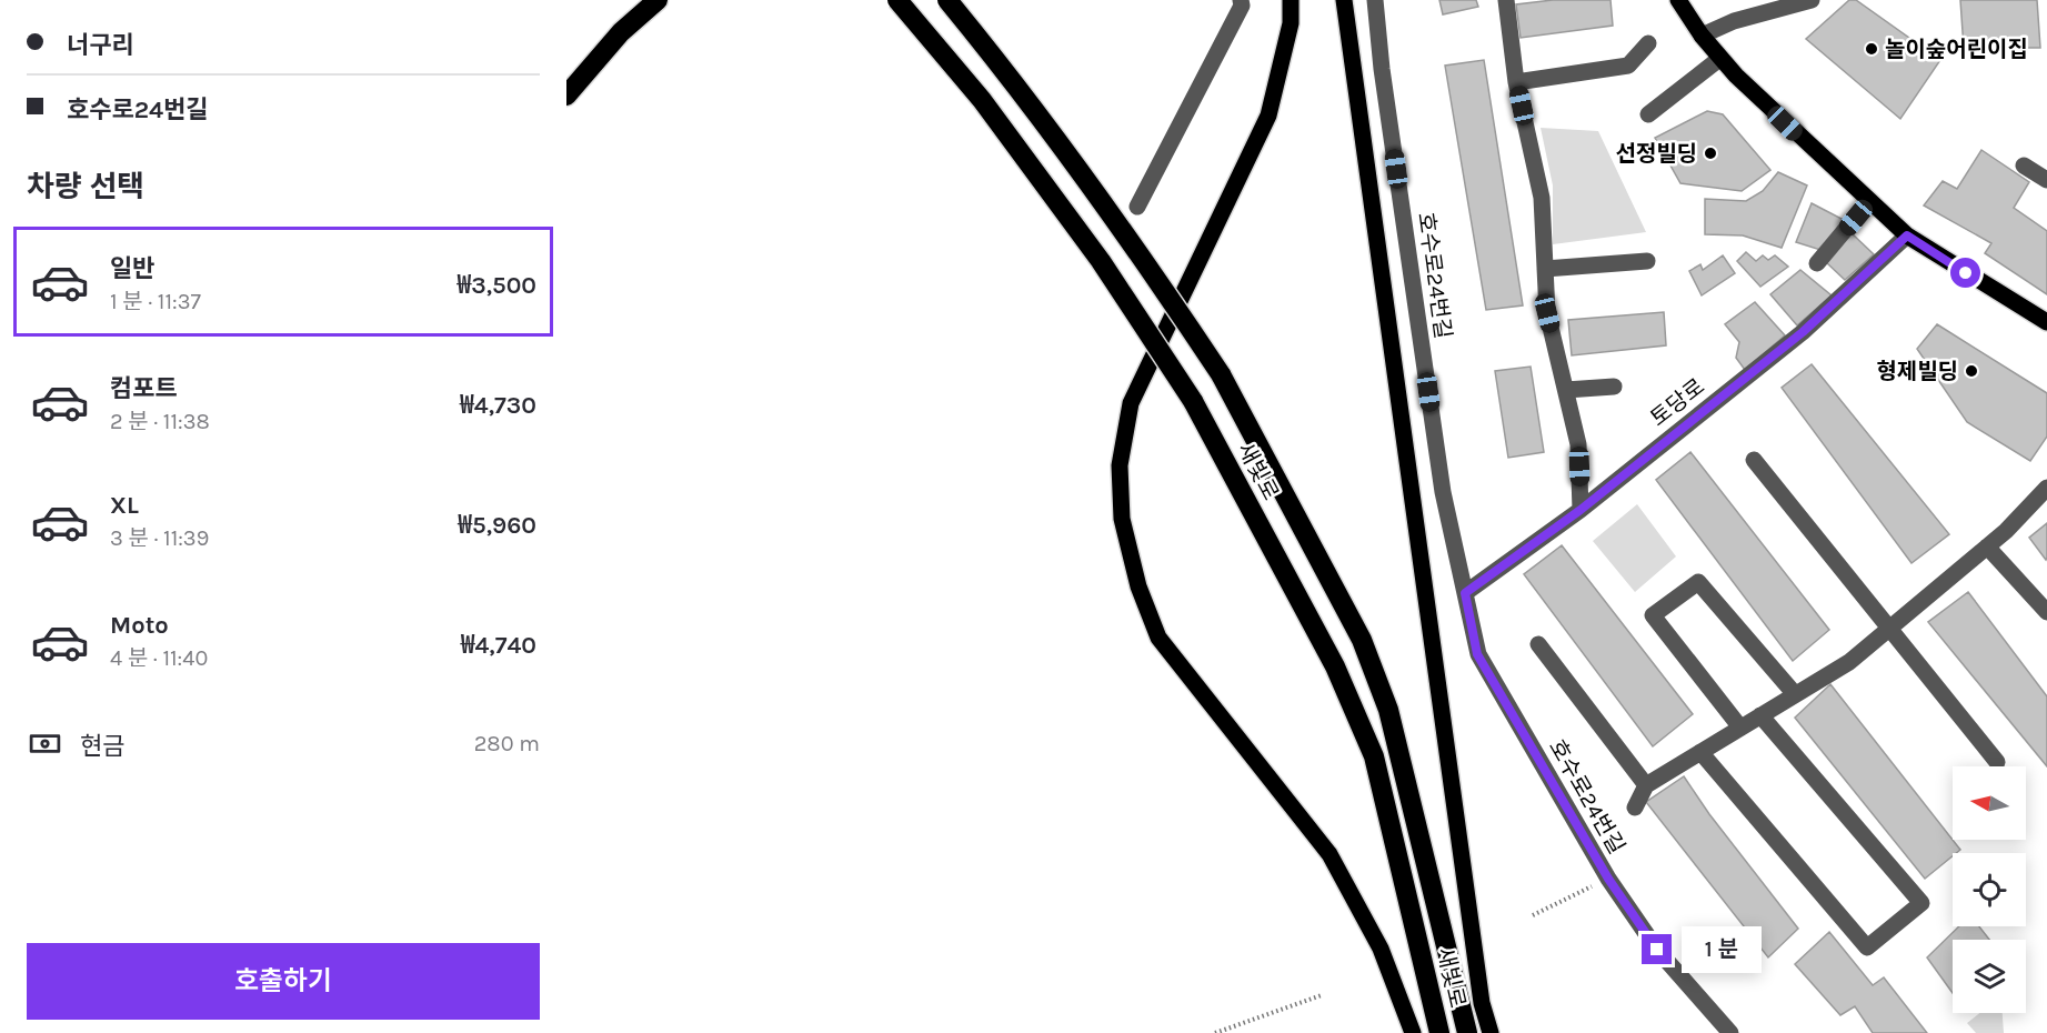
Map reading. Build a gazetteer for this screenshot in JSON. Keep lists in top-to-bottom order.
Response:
{
  "streets": {
    "highway": ["새빛로"],
    "street": ["호수로24번길", "토당로"]
  },
  "crossings": [
    ["호수로24번길", "토당로"]
  ],
  "places": ["놀이숲어린이집", "선정빌딩", "형제빌딩"],
  "north": "left",
  "page": {
    "banner": ["너구리", "호수로24번길"],
    "heading": "차량 선택",
    "list": [
      {
        "name": "일반",
        "note": "1 분 · 11:37",
        "value": "₩3,500"
      },
      {
        "name": "컴포트",
        "note": "2 분 · 11:38",
        "value": "₩4,730"
      },
      {
        "name": "XL",
        "note": "3 분 · 11:39",
        "value": "₩5,960"
      },
      {
        "name": "Moto",
        "note": "4 분 · 11:40",
        "value": "₩4,740"
      }
    ],
    "pay": ["현금", "280 m"],
    "bubble": "1 분",
    "buttons": "호출하기"
  }
}
